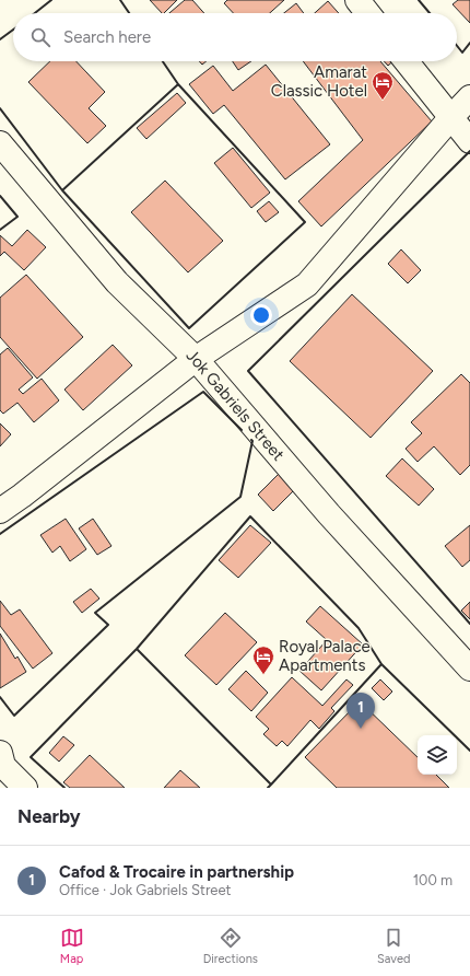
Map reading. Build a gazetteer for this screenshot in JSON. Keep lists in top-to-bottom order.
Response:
{
  "streets": {
    "street": ["Jok Gabriels Street"]
  },
  "places": {
    "hotel": ["Amarat Classic Hotel", "Royal Palace Apartments"]
  },
  "page": {
    "search": "Search here",
    "pins": "1",
    "heading": "Nearby",
    "list": [
      {
        "mark": "1",
        "name": "Cafod & Trocaire in partnership",
        "note": "Office · Jok Gabriels Street",
        "value": "100 m"
      }
    ],
    "nav": ["Map", "Directions", "Saved"]
  }
}
